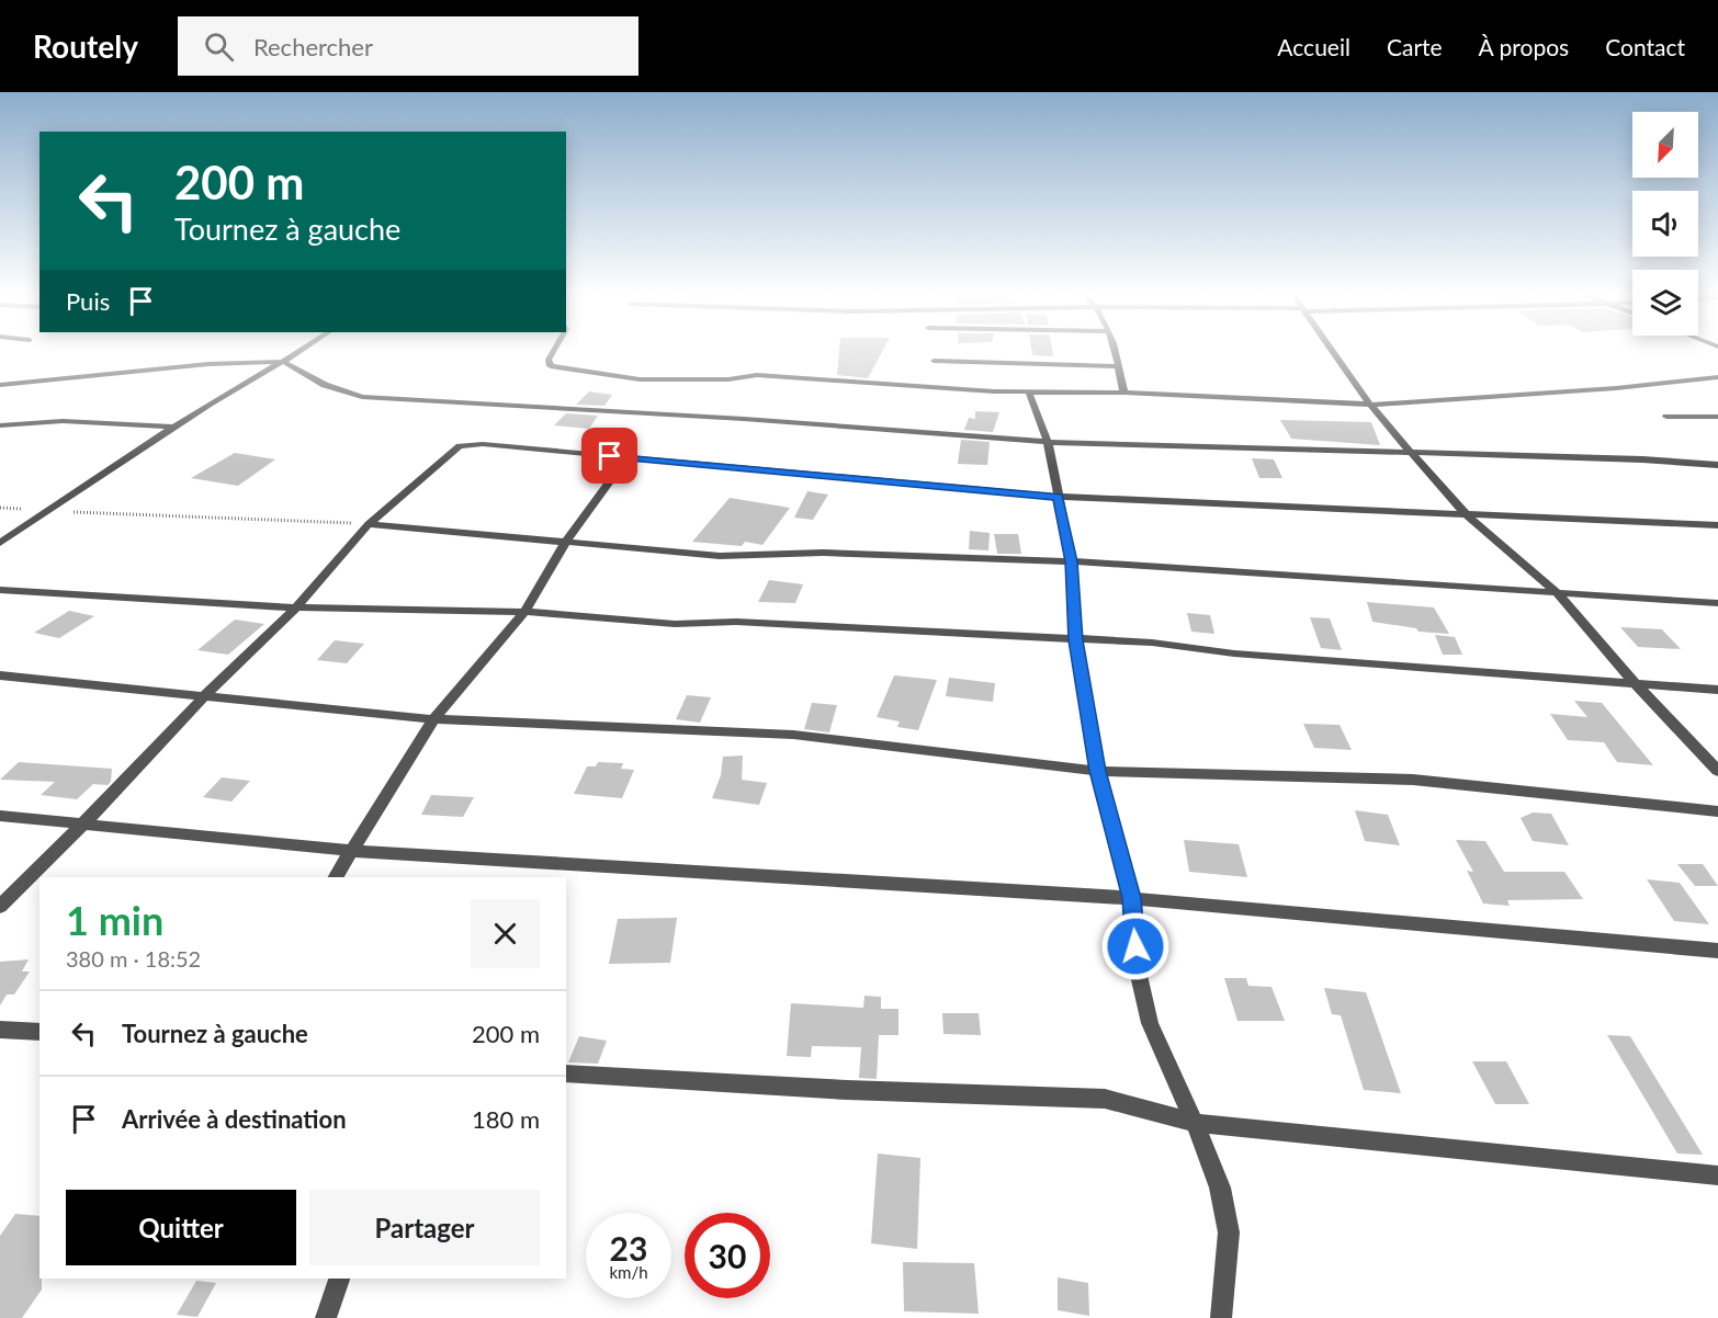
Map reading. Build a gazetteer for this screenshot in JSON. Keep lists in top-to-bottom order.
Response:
{
  "north": "bottom left",
  "page": {
    "header": "Routely",
    "search": "Rechercher",
    "nav": [
      "Accueil",
      "Carte",
      "À propos",
      "Contact"
    ],
    "turn": ["200 m", "Tournez à gauche"],
    "then": "Puis",
    "heading": ["1 min", "380 m · 18:52"],
    "list": [
      {
        "name": "Tournez à gauche",
        "value": "200 m"
      },
      {
        "name": "Arrivée à destination",
        "value": "180 m"
      }
    ],
    "buttons": ["Quitter", "Partager"],
    "speed": "23 km/h",
    "limit": "30"
  }
}
